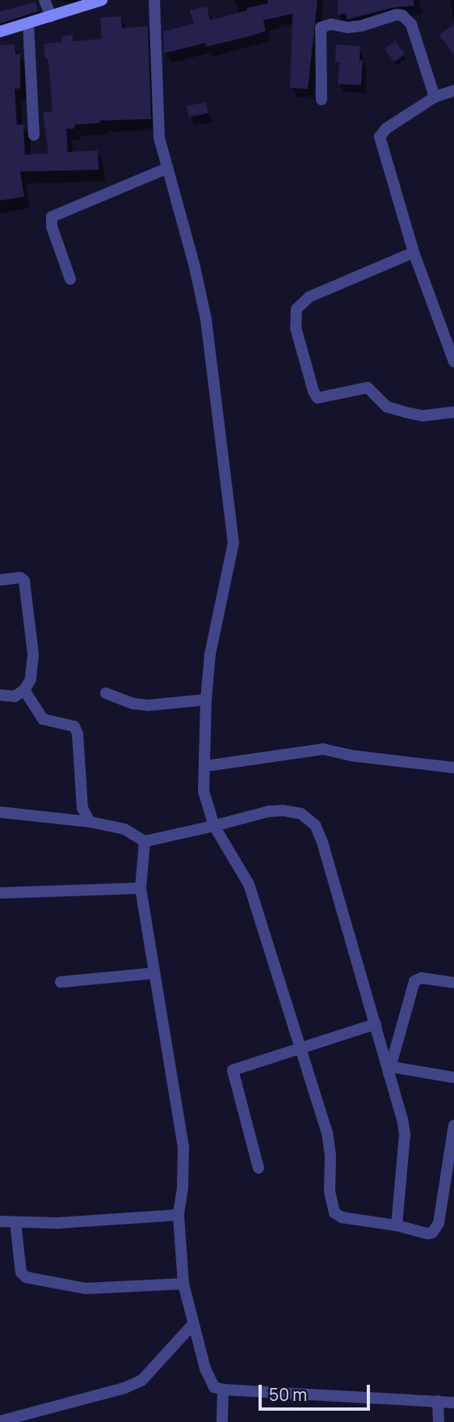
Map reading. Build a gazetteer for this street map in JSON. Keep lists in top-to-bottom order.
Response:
{
  "scale_bar": "50 m"
}
